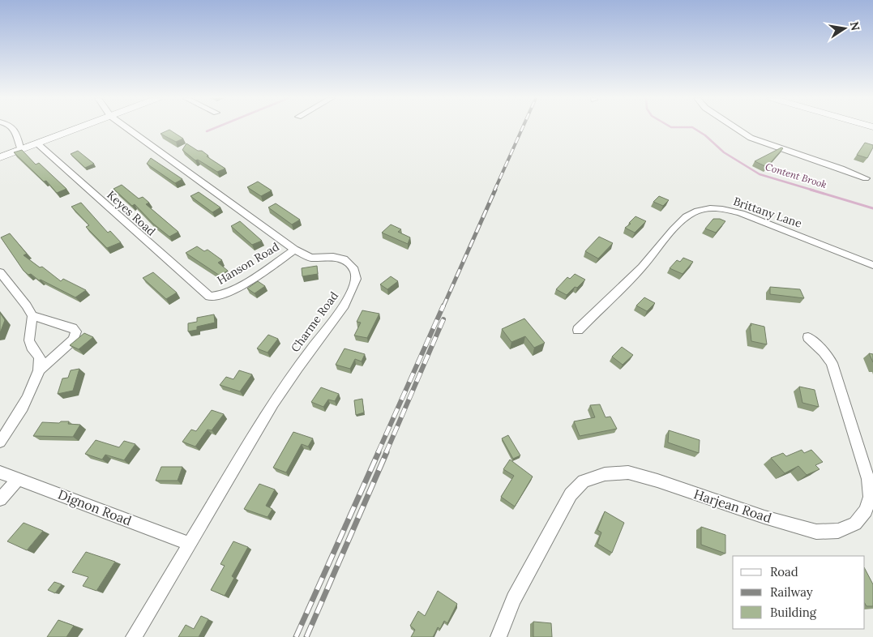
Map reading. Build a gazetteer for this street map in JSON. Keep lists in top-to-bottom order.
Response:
{
  "streets": {
    "street": [
      "Brittany Lane",
      "Keyes Road",
      "Hanson Road",
      "Charme Road",
      "Harjean Road",
      "Dignon Road"
    ]
  },
  "crossings": [
    ["Keyes Road", "Hanson Road"],
    ["Hanson Road", "Charme Road"],
    ["Charme Road", "Dignon Road"]
  ],
  "water": ["Content Brook"],
  "legend": ["Road", "Railway", "Building"],
  "north": "right"
}
